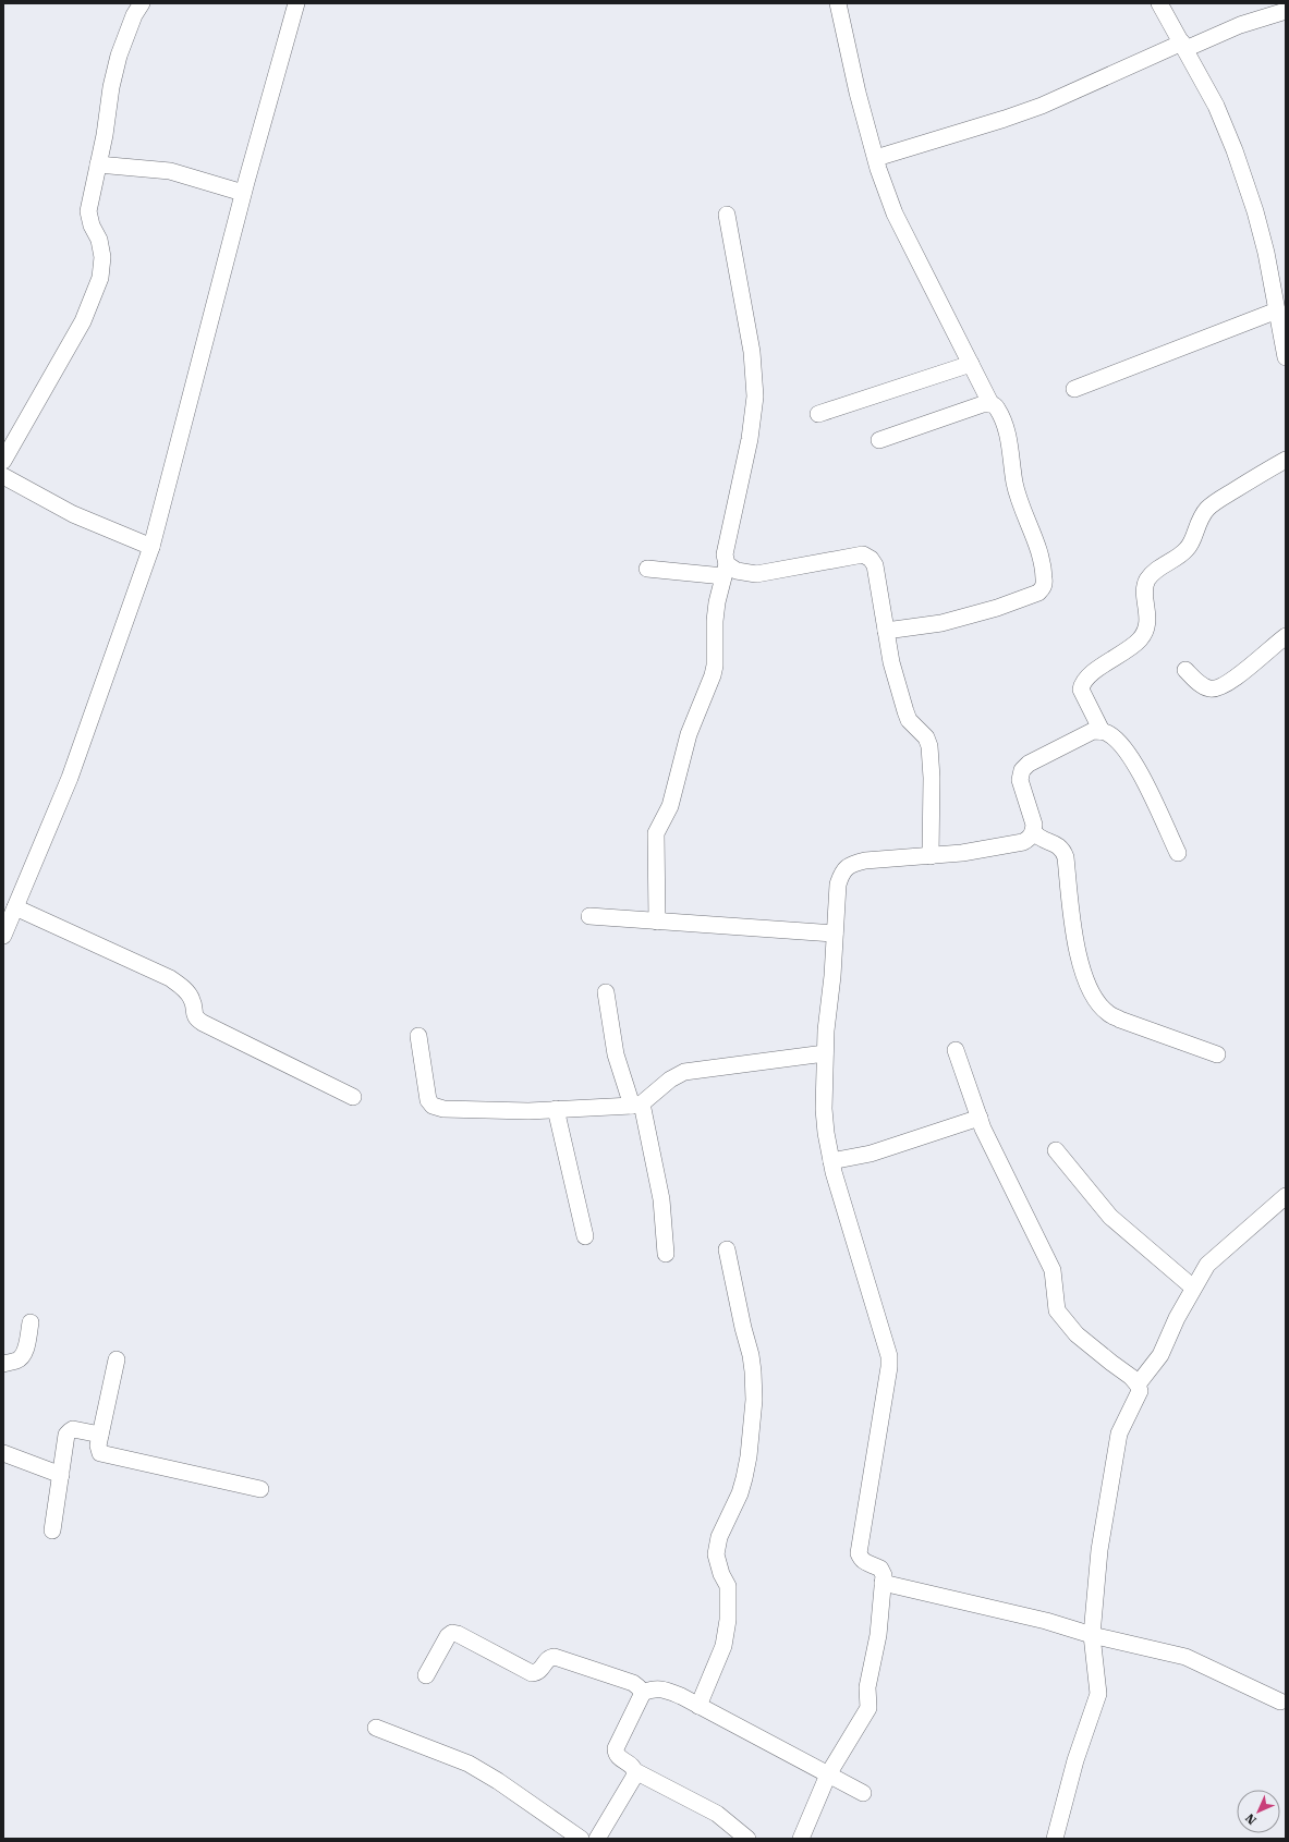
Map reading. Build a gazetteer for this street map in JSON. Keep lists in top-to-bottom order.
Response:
{
  "north": "bottom left"
}
